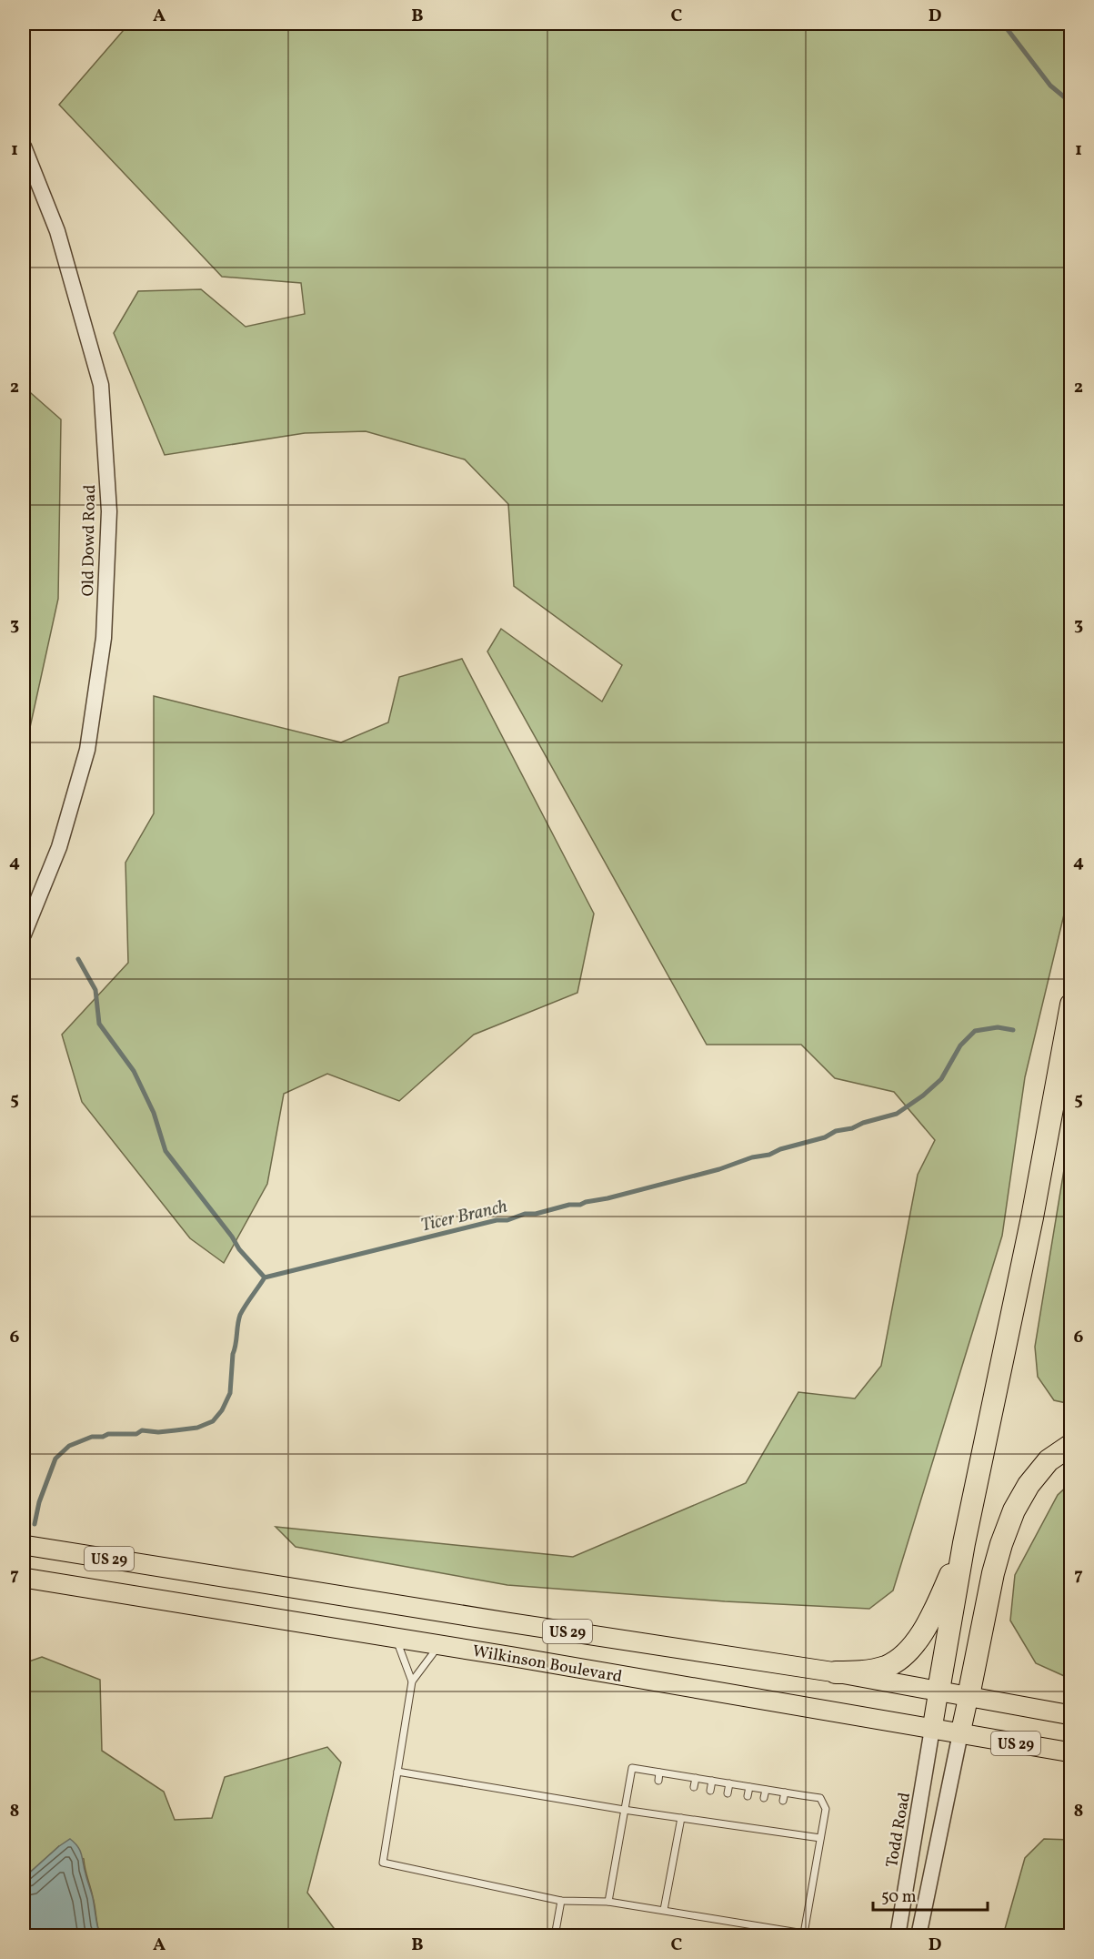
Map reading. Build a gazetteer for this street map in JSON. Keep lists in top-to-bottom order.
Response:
{
  "streets": {
    "main road": ["US 29", "Wilkinson Boulevard"],
    "street": ["Old Dowd Road", "Todd Road"]
  },
  "crossings": [
    ["Wilkinson Boulevard", "Todd Road"]
  ],
  "water": ["Ticer Branch"],
  "scale_bar": "50 m",
  "grid": {
    "columns": [
      "A",
      "B",
      "C",
      "D"
    ],
    "rows": [
      "1",
      "2",
      "3",
      "4",
      "5",
      "6",
      "7",
      "8"
    ]
  }
}
